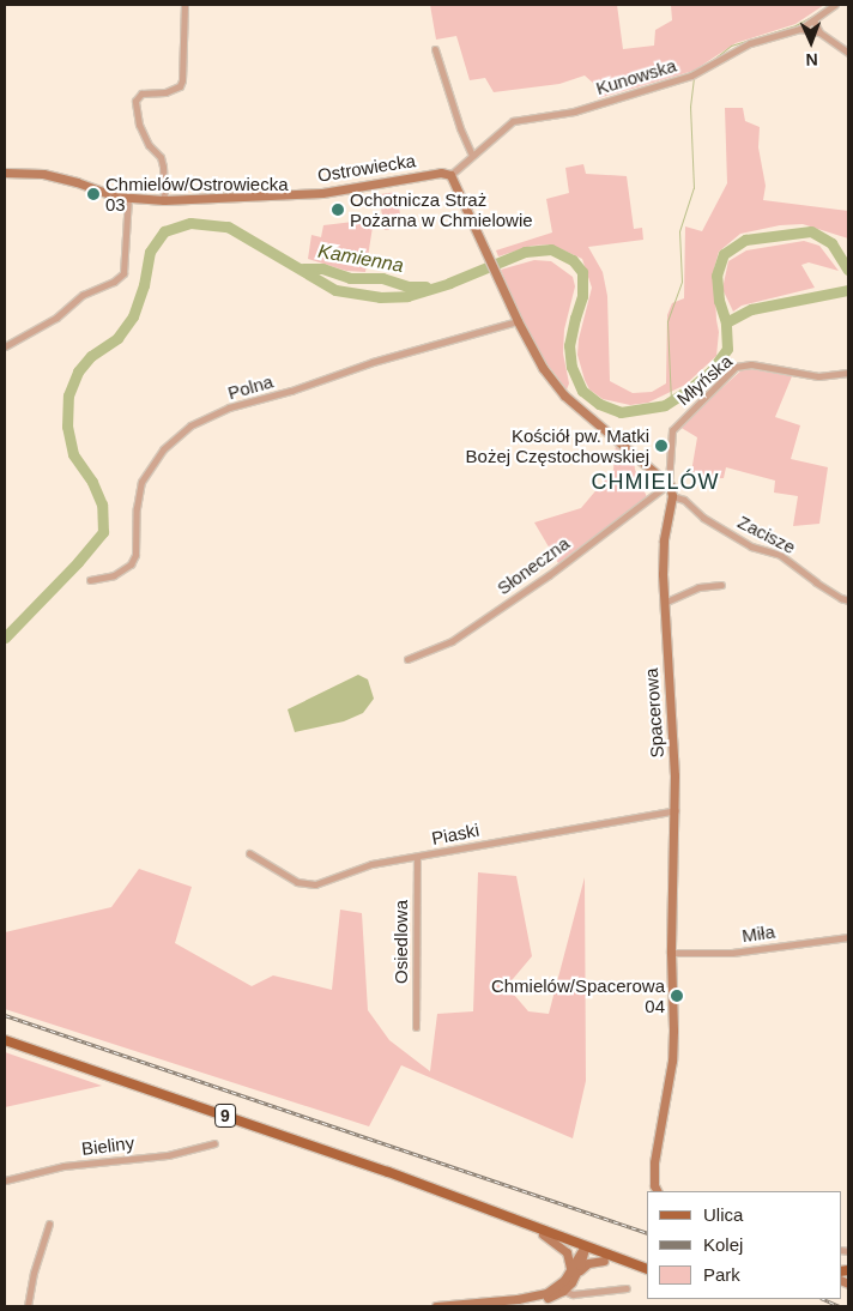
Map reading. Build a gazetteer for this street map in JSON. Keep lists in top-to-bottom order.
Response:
{
  "streets": {
    "main road": ["9"],
    "street": [
      "Kunowska",
      "Ostrowiecka",
      "Młyńska",
      "Polna",
      "Zacisze",
      "Słoneczna",
      "Spacerowa",
      "Piaski",
      "Miła",
      "Osiedlowa",
      "Bieliny"
    ]
  },
  "crossings": [
    ["Kunowska", "Ostrowiecka"],
    ["Młyńska", "Słoneczna"],
    ["Młyńska", "Spacerowa"],
    ["Zacisze", "Spacerowa"],
    ["Słoneczna", "Spacerowa"],
    ["Spacerowa", "Piaski"],
    ["Spacerowa", "Miła"],
    ["Piaski", "Osiedlowa"]
  ],
  "districts": ["CHMIELÓW"],
  "water": ["Kamienna"],
  "places": [
    "Chmielów/Ostrowiecka 03",
    "Ochotnicza Straż Pożarna w Chmielowie",
    "Kościół pw. Matki Bożej Częstochowskiej",
    "Chmielów/Spacerowa 04"
  ],
  "legend": ["Ulica", "Kolej", "Park"],
  "north": "bottom"
}
